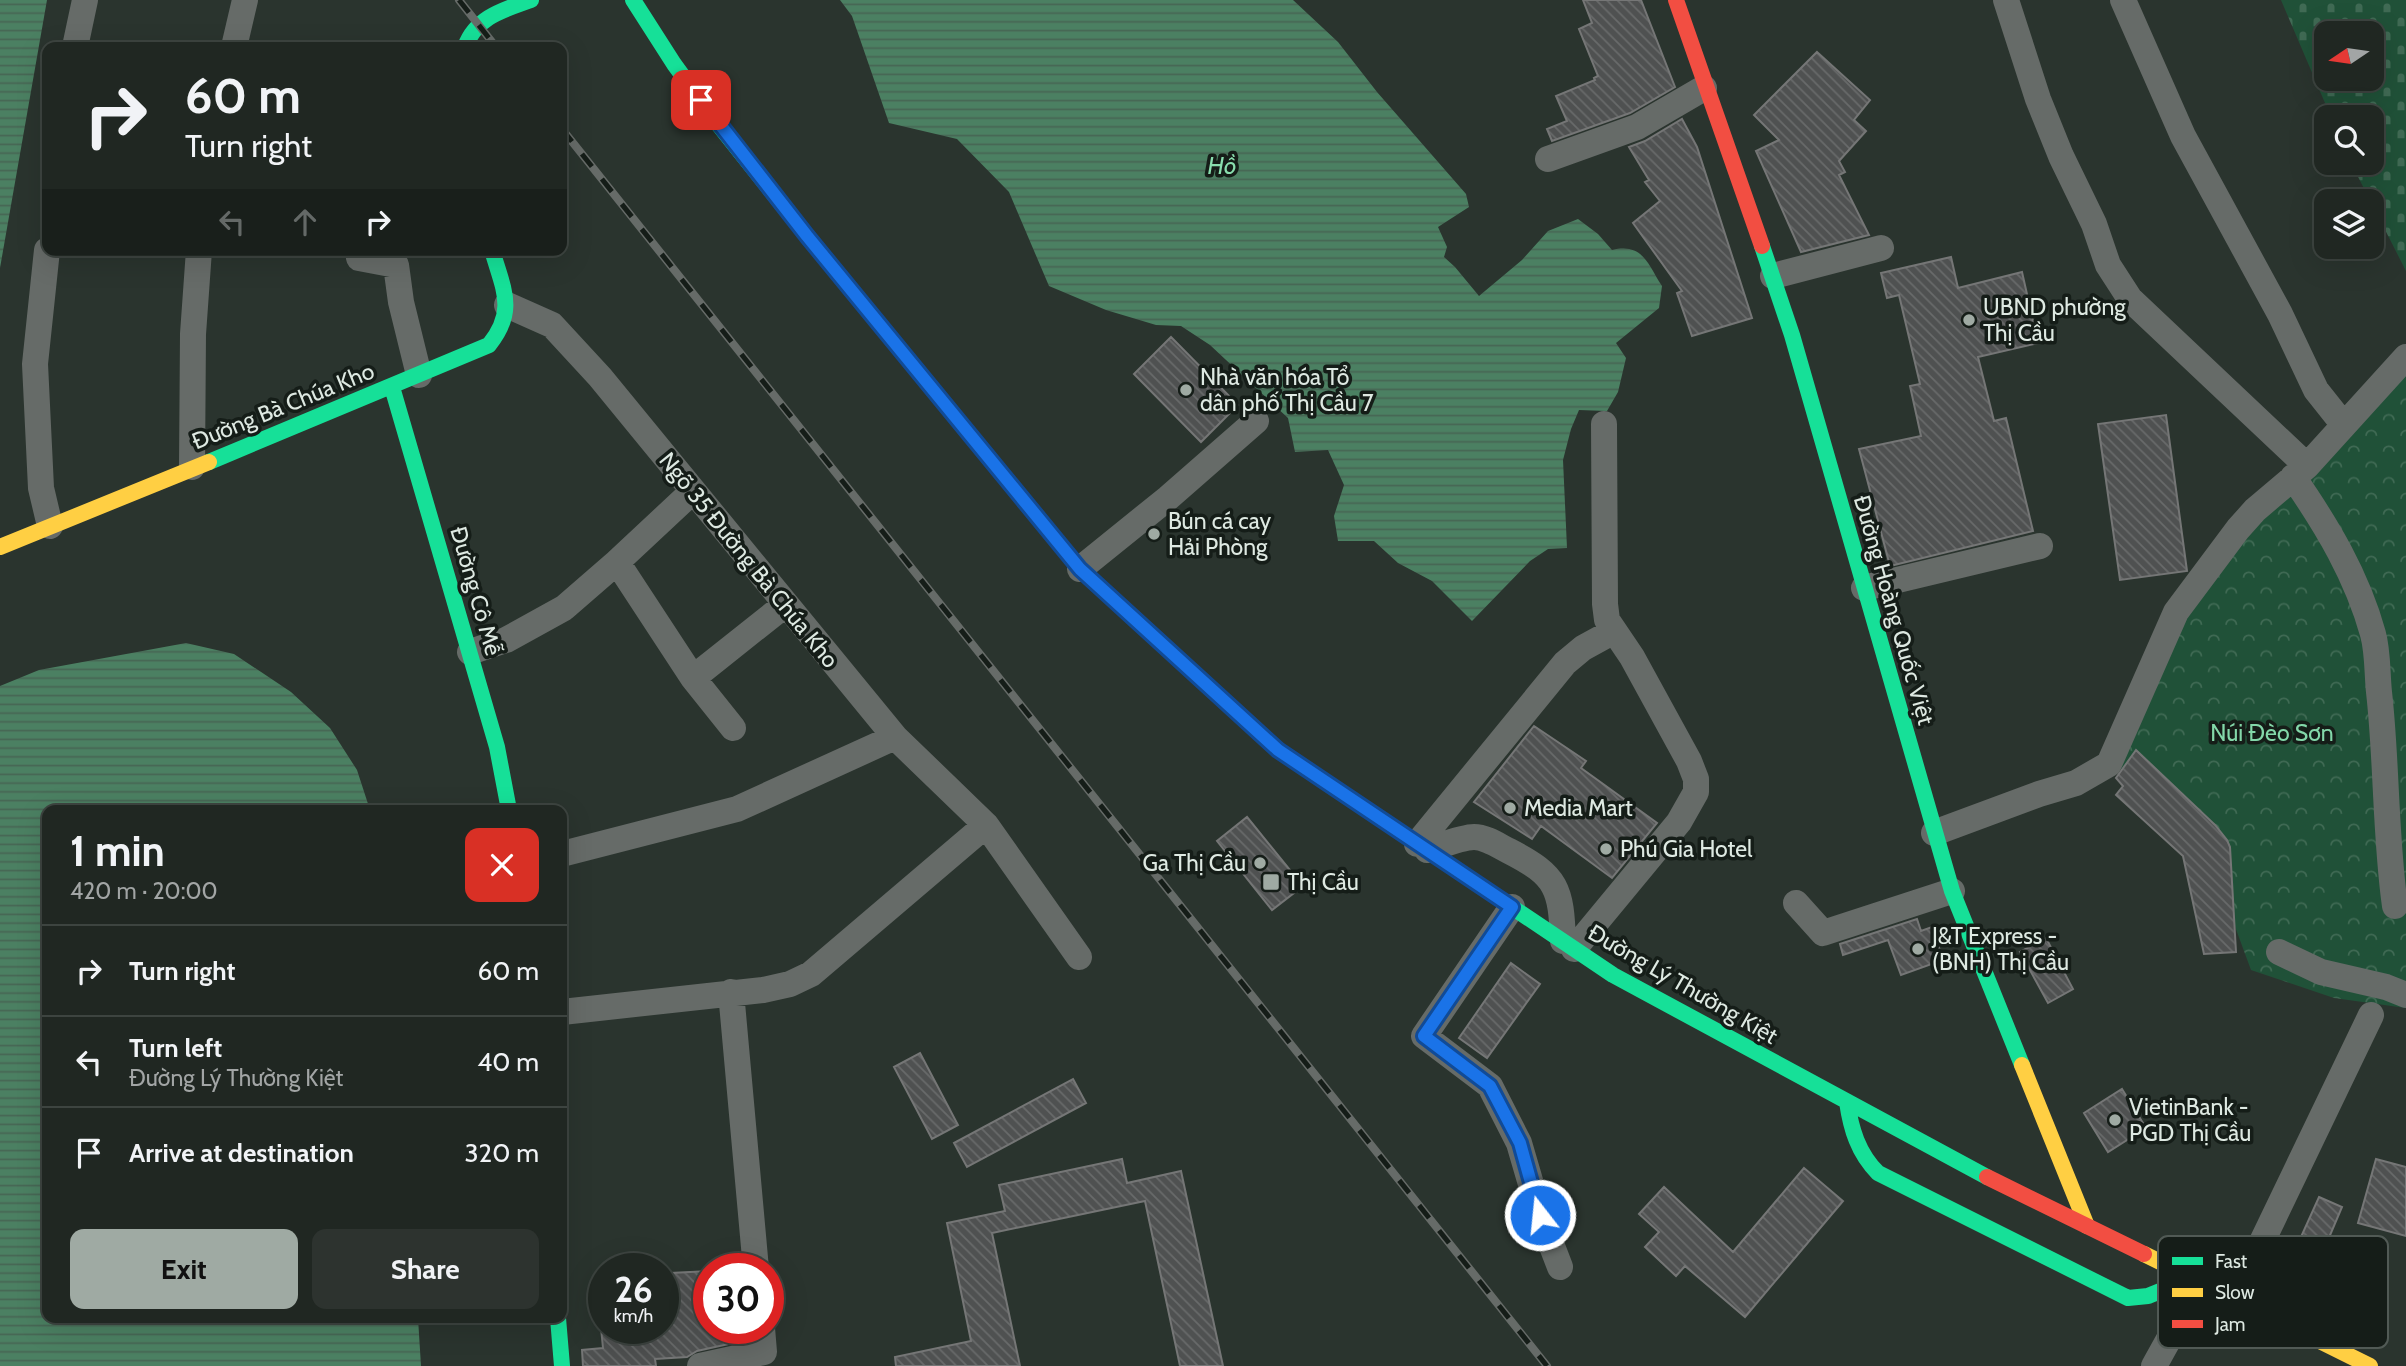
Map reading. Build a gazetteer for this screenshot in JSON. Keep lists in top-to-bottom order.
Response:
{
  "streets": {
    "main road": [
      "Đường Bà Chúa Kho",
      "Đường Cô Mễ",
      "Đường Hoàng Quốc Việt",
      "Đường Lý Thường Kiệt"
    ],
    "street": ["Ngõ 35 Đường Bà Chúa Kho"]
  },
  "crossings": [
    ["Đường Bà Chúa Kho", "Ngõ 35 Đường Bà Chúa Kho"],
    ["Đường Bà Chúa Kho", "Đường Cô Mễ"],
    ["Đường Hoàng Quốc Việt", "Đường Lý Thường Kiệt"]
  ],
  "water": ["Hồ"],
  "parks": ["Núi Đèo Sơn"],
  "places": {
    "other": [
      "UBND phường Thị Cầu",
      "Nhà văn hóa Tổ dân phố Thị Cầu 7",
      "Bún cá cay Hải Phòng",
      "Media Mart",
      "Phú Gia Hotel",
      "Ga Thị Cầu",
      "J&T Express - (BNH) Thị Cầu",
      "VietinBank - PGD Thị Cầu"
    ],
    "transit": ["Thị Cầu"]
  },
  "legend": ["Fast", "Slow", "Jam"],
  "north": "left",
  "page": {
    "turn": ["60 m", "Turn right"],
    "heading": ["1 min", "420 m · 20:00"],
    "list": [
      {
        "name": "Turn right",
        "value": "60 m"
      },
      {
        "name": "Turn left",
        "note": "Đường Lý Thường Kiệt",
        "value": "40 m"
      },
      {
        "name": "Arrive at destination",
        "value": "320 m"
      }
    ],
    "buttons": ["Exit", "Share"],
    "speed": "26 km/h",
    "limit": "30"
  }
}
